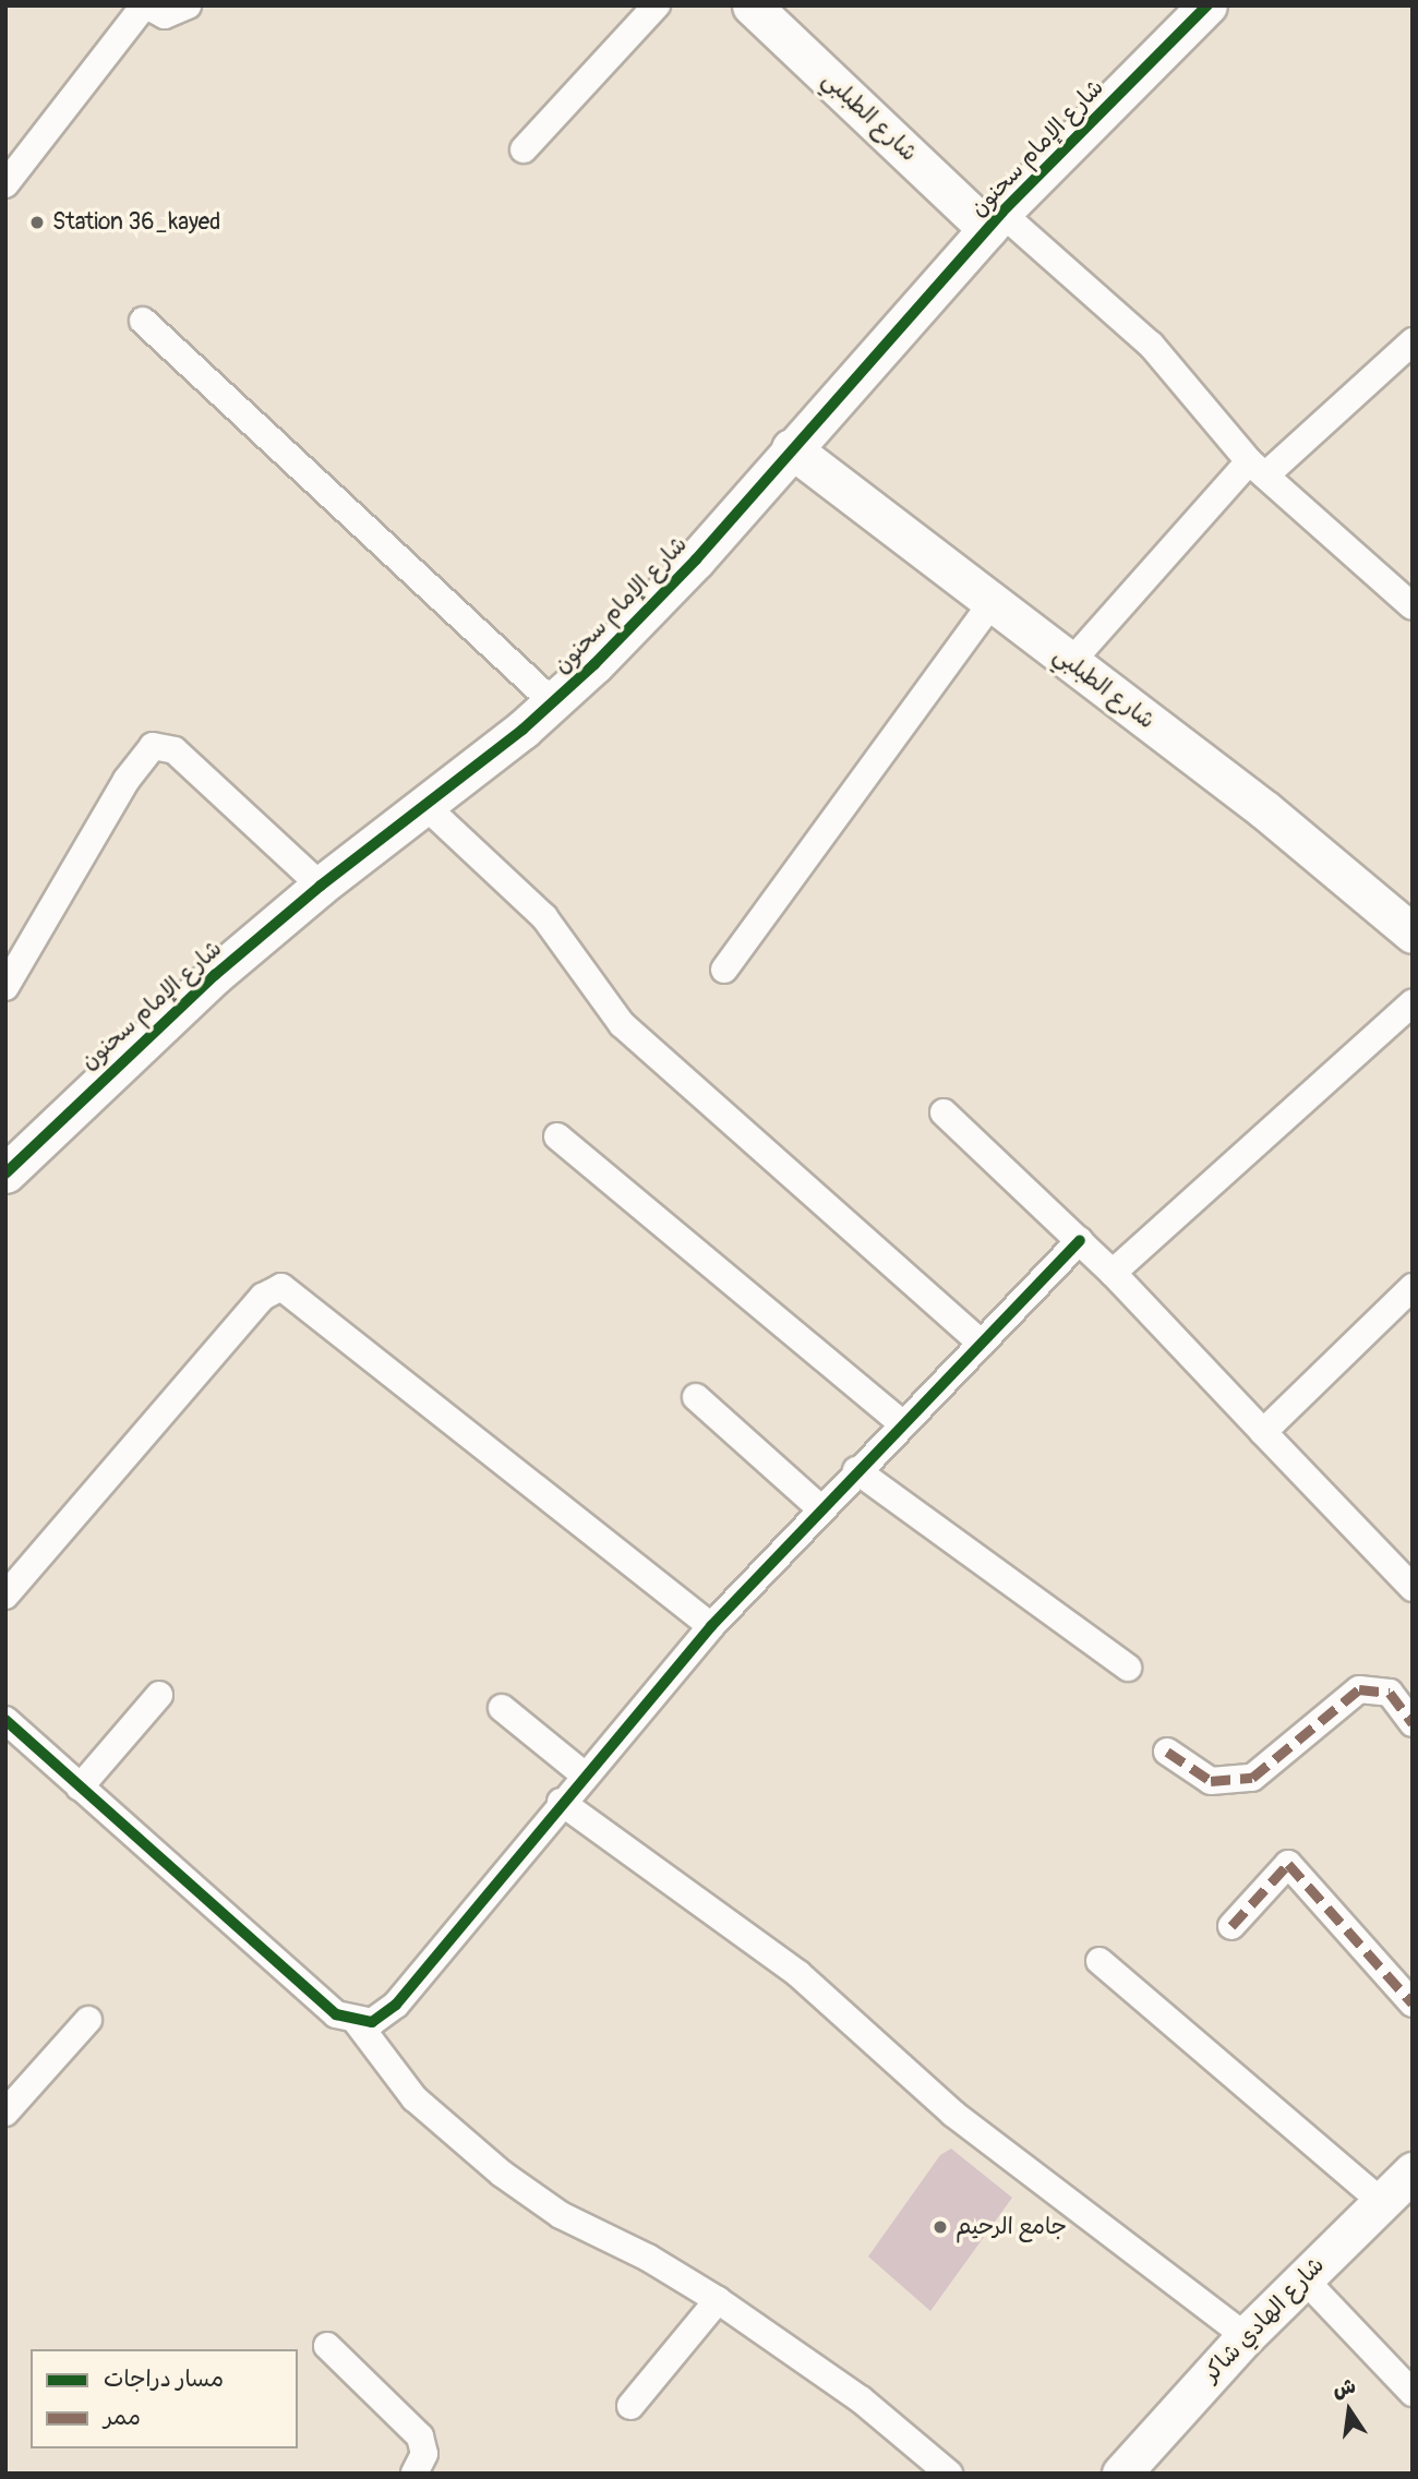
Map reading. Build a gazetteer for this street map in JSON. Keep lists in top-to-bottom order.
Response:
{
  "streets": {
    "street": ["شارع الطبلبي", "شارع الإمام سحنون", "شارع الهادي شاكر"]
  },
  "crossings": [
    ["شارع الطبلبي", "شارع الإمام سحنون"]
  ],
  "places": ["Station 36_kayed", "جامع الرحيم"],
  "legend": ["مسار دراجات", "ممر"],
  "north": "top"
}
